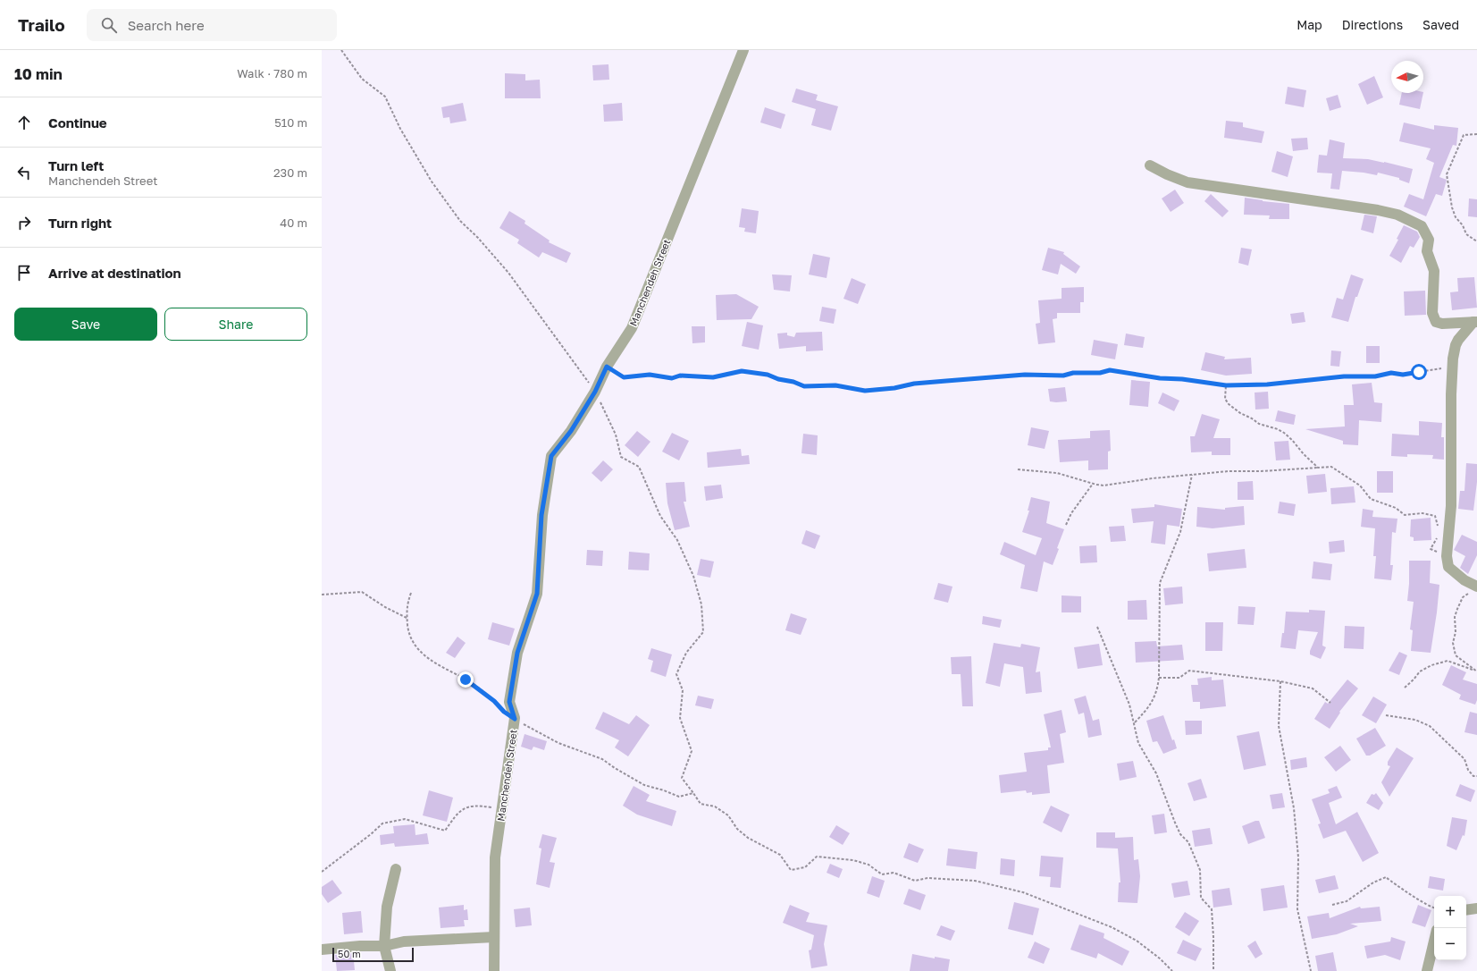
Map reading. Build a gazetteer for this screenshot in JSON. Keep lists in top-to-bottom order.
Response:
{
  "streets": {
    "street": ["Manchendeh Street"]
  },
  "scale_bar": "50 m",
  "north": "left",
  "page": {
    "header": "Trailo",
    "search": "Search here",
    "nav": ["Map", "Directions", "Saved"],
    "heading": ["10 min", "Walk · 780 m"],
    "list": [
      ["Continue", "510 m"],
      ["Turn left", "Manchendeh Street", "230 m"],
      ["Turn right", "40 m"],
      "Arrive at destination"
    ],
    "buttons": ["Save", "Share"],
    "map_buttons": ["+", "−"],
    "scale": "50 m"
  }
}
